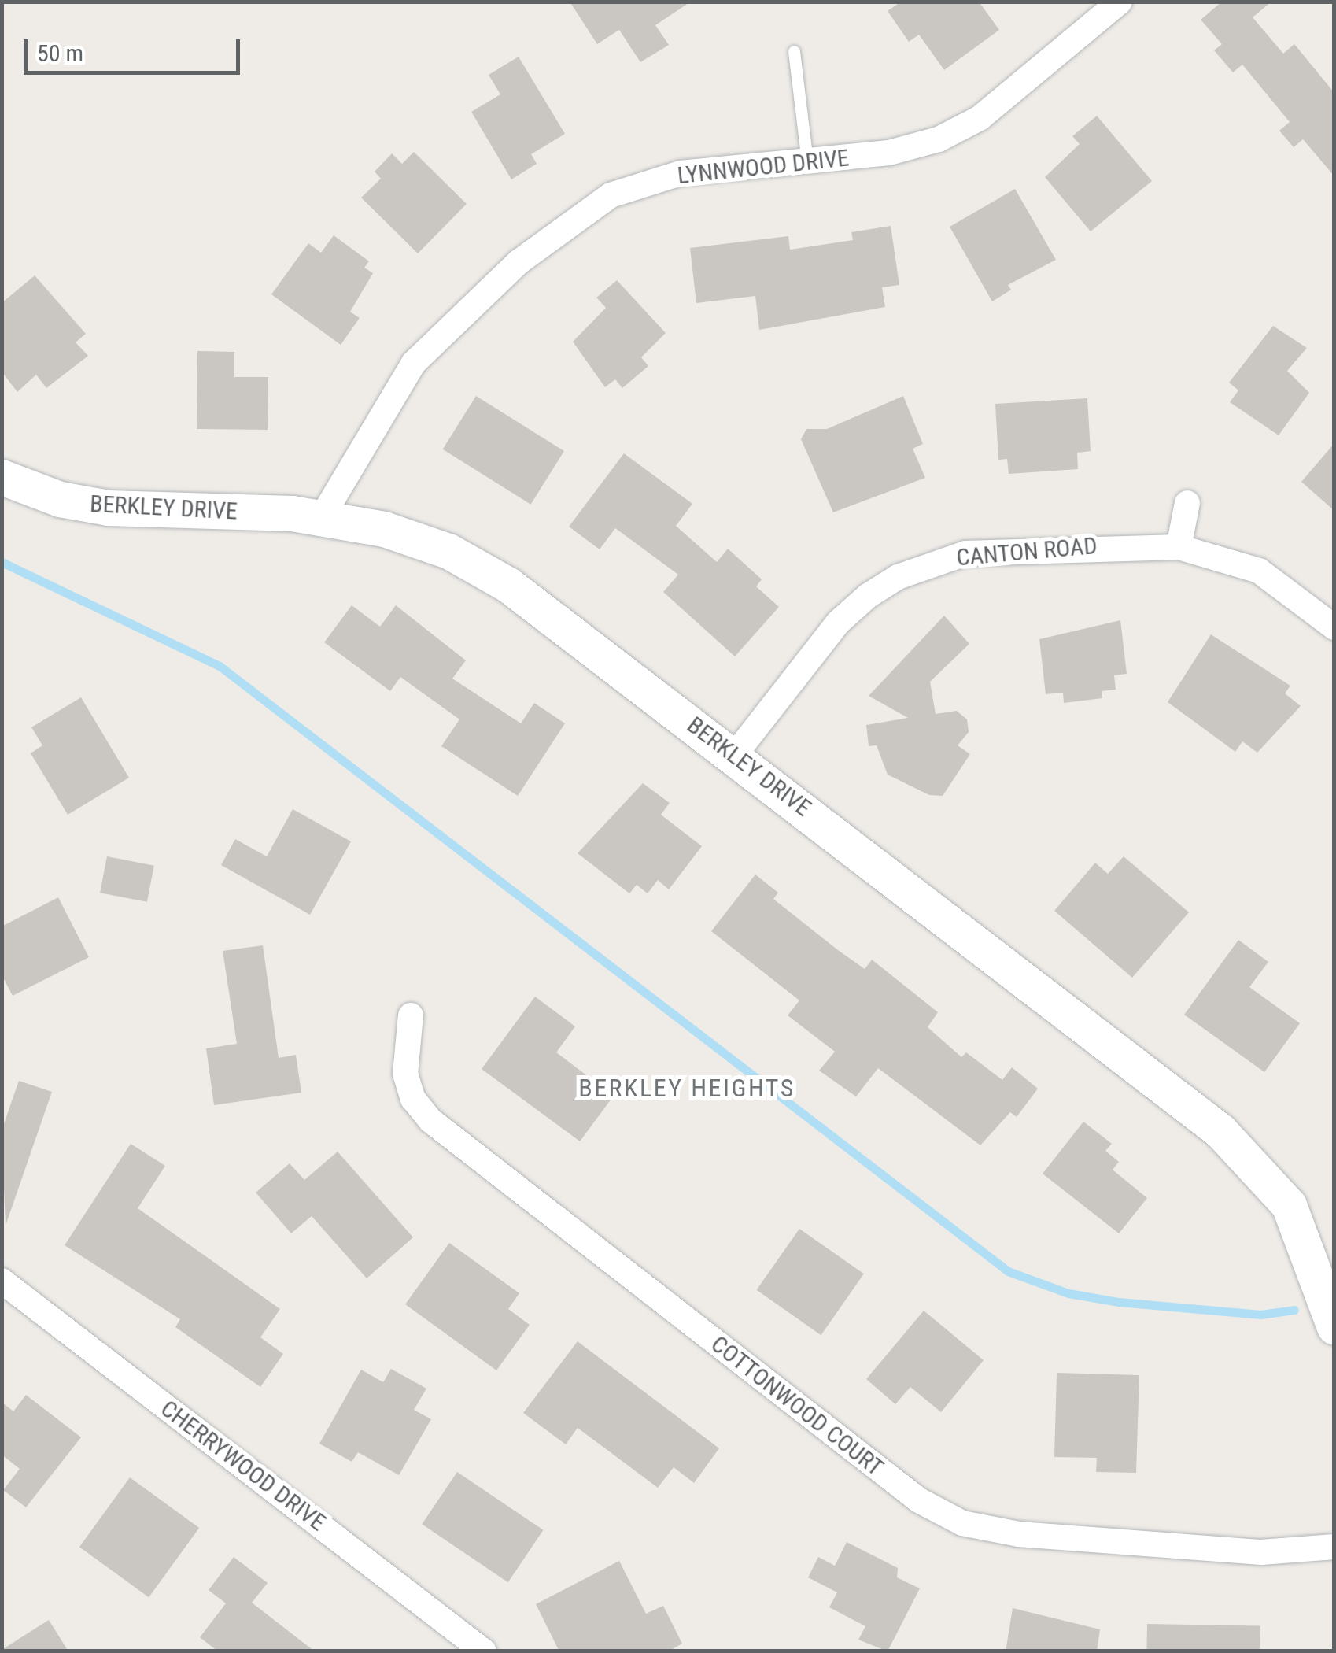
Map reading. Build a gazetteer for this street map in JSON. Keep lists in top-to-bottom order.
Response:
{
  "streets": {
    "street": [
      "LYNNWOOD DRIVE",
      "BERKLEY DRIVE",
      "CANTON ROAD",
      "COTTONWOOD COURT",
      "CHERRYWOOD DRIVE"
    ]
  },
  "crossings": [
    ["LYNNWOOD DRIVE", "BERKLEY DRIVE"],
    ["BERKLEY DRIVE", "CANTON ROAD"]
  ],
  "districts": ["BERKLEY HEIGHTS"],
  "scale_bar": "50 m"
}
